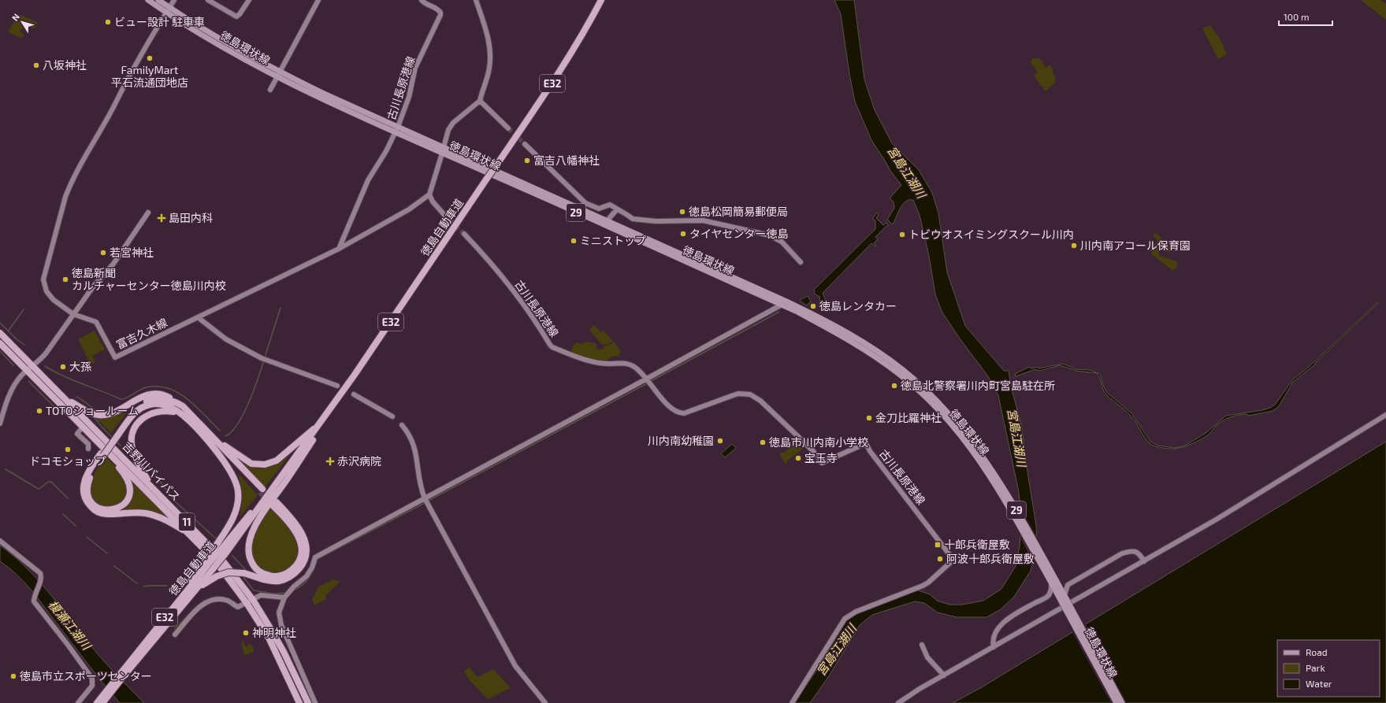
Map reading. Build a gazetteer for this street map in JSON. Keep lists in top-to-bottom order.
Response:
{
  "streets": {
    "highway": [
      "E32",
      "徳島自動車道",
      "吉野川バイパス",
      "11"
    ],
    "main road": ["徳島環状線", "29"],
    "street": ["古川長原港線", "富吉久木線"]
  },
  "crossings": [
    ["徳島環状線", "古川長原港線"],
    ["古川長原港線", "富吉久木線"]
  ],
  "water": ["宮島江湖川", "榎瀬江湖川"],
  "places": {
    "other": [
      "ビュー設計 駐車車",
      "FamilyMart 平石流通団地店",
      "八坂神社",
      "富吉八幡神社",
      "徳島松岡簡易郵便局",
      "タイヤセンター徳島",
      "トビウオスイミングスクール川内",
      "ミニストップ",
      "川内南アコール保育園",
      "若宮神社",
      "徳島新聞 カルチャーセンター徳島川内校",
      "徳島レンタカー",
      "大孫",
      "徳島北警察署川内町宮島駐在所",
      "TOTOショールーム",
      "金刀比羅神社",
      "川内南幼稚園",
      "徳島市川内南小学校",
      "ドコモショップ",
      "宝玉寺",
      "阿波十郎兵衛屋敷",
      "神明神社",
      "徳島市立スポーツセンター"
    ],
    "health": ["島田内科", "赤沢病院"],
    "transit": ["十郎兵衛屋敷"]
  },
  "legend": ["Road", "Park", "Water"],
  "scale_bar": "100 m",
  "north": "top left"
}
